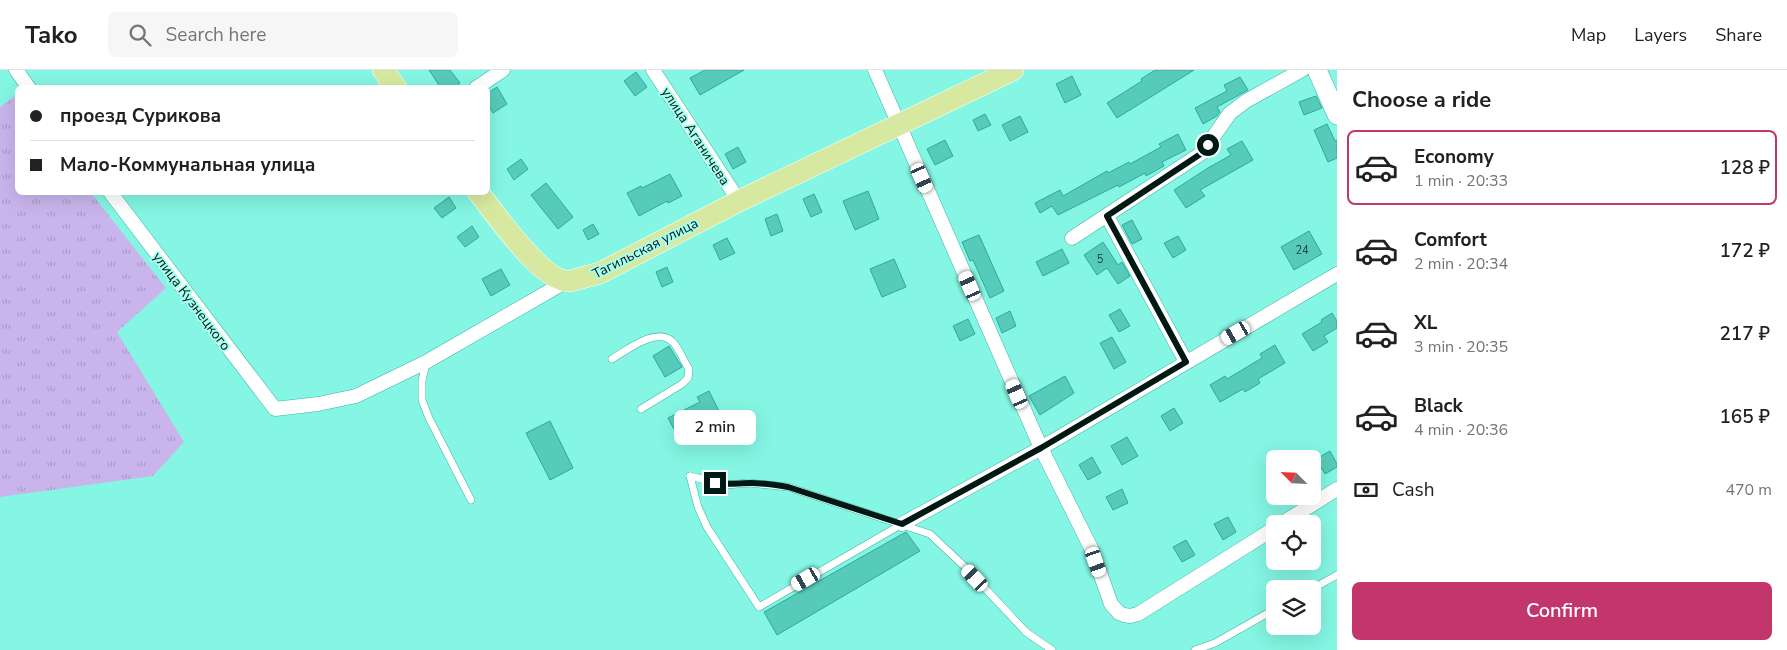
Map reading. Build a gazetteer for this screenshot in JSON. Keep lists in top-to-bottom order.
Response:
{
  "streets": {
    "main road": ["Тагильская улица"],
    "street": ["улица Аганичева", "улица Кузнецкого"]
  },
  "crossings": [
    ["улица Аганичева", "Тагильская улица"],
    ["Тагильская улица", "улица Кузнецкого"]
  ],
  "house_numbers": ["24", "5"],
  "north": "top left",
  "page": {
    "header": "Tako",
    "search": "Search here",
    "nav": ["Map", "Layers", "Share"],
    "heading": "Choose a ride",
    "banner": ["проезд Сурикова", "Мало-Коммунальная улица"],
    "list": [
      {
        "name": "Economy",
        "note": "1 min · 20:33",
        "value": "128 ₽"
      },
      {
        "name": "Comfort",
        "note": "2 min · 20:34",
        "value": "172 ₽"
      },
      {
        "name": "XL",
        "note": "3 min · 20:35",
        "value": "217 ₽"
      },
      {
        "name": "Black",
        "note": "4 min · 20:36",
        "value": "165 ₽"
      }
    ],
    "bubble": "2 min",
    "pay": ["Cash", "470 m"],
    "buttons": "Confirm"
  }
}
